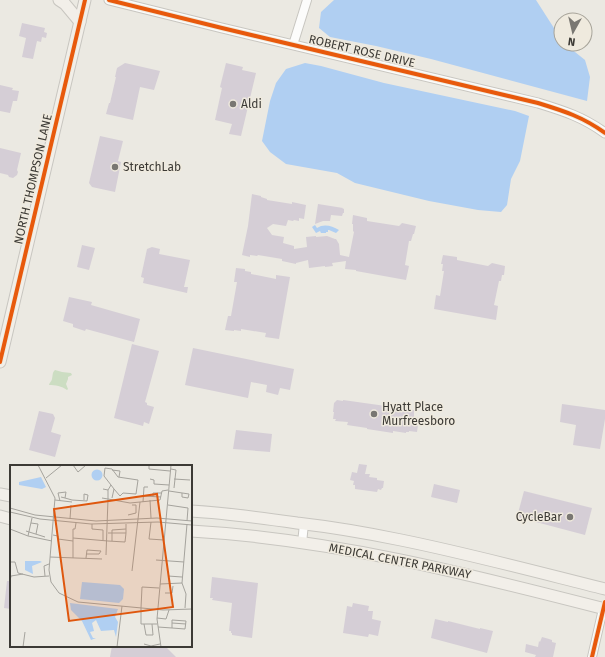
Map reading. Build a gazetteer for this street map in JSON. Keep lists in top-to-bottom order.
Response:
{
  "streets": {
    "main road": ["NORTH THOMPSON LANE", "MEDICAL CENTER PARKWAY"],
    "street": ["ROBERT ROSE DRIVE"]
  },
  "places": [
    "Aldi",
    "StretchLab",
    "Hyatt Place Murfreesboro",
    "CycleBar"
  ],
  "north": "bottom"
}
